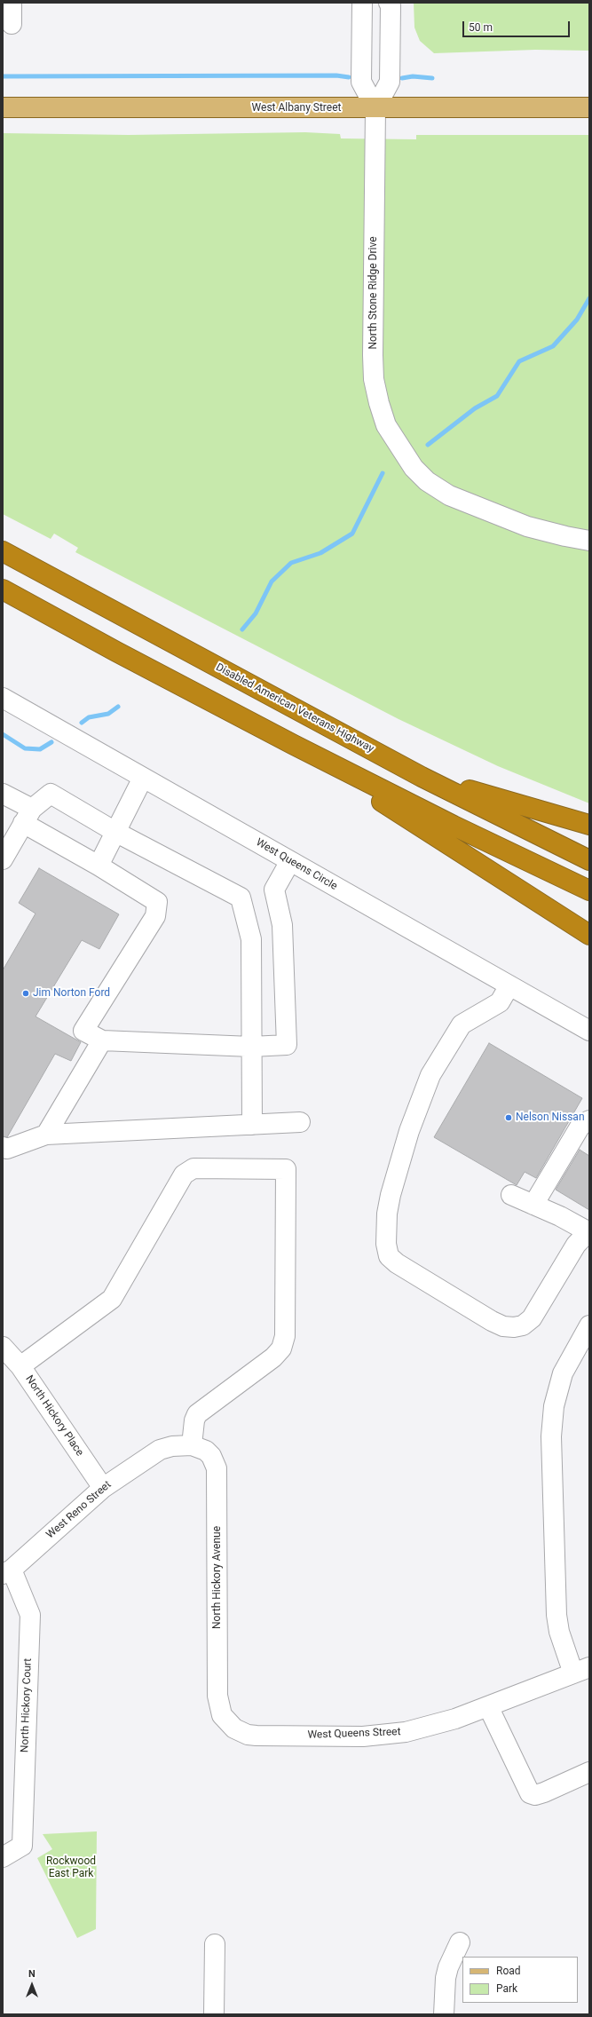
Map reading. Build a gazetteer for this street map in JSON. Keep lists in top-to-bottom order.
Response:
{
  "streets": {
    "highway": ["Disabled American Veterans Highway"],
    "main road": ["West Albany Street"],
    "street": [
      "North Stone Ridge Drive",
      "West Queens Circle",
      "North Hickory Place",
      "West Reno Street",
      "North Hickory Avenue",
      "North Hickory Court",
      "West Queens Street"
    ]
  },
  "crossings": [
    ["West Albany Street", "North Stone Ridge Drive"],
    ["North Hickory Place", "West Reno Street"],
    ["West Reno Street", "North Hickory Avenue"],
    ["West Reno Street", "North Hickory Court"],
    ["North Hickory Avenue", "West Queens Street"]
  ],
  "parks": ["Rockwood East Park"],
  "places": ["Jim Norton Ford", "Nelson Nissan"],
  "legend": ["Road", "Park"],
  "scale_bar": "50 m",
  "north": "top"
}
